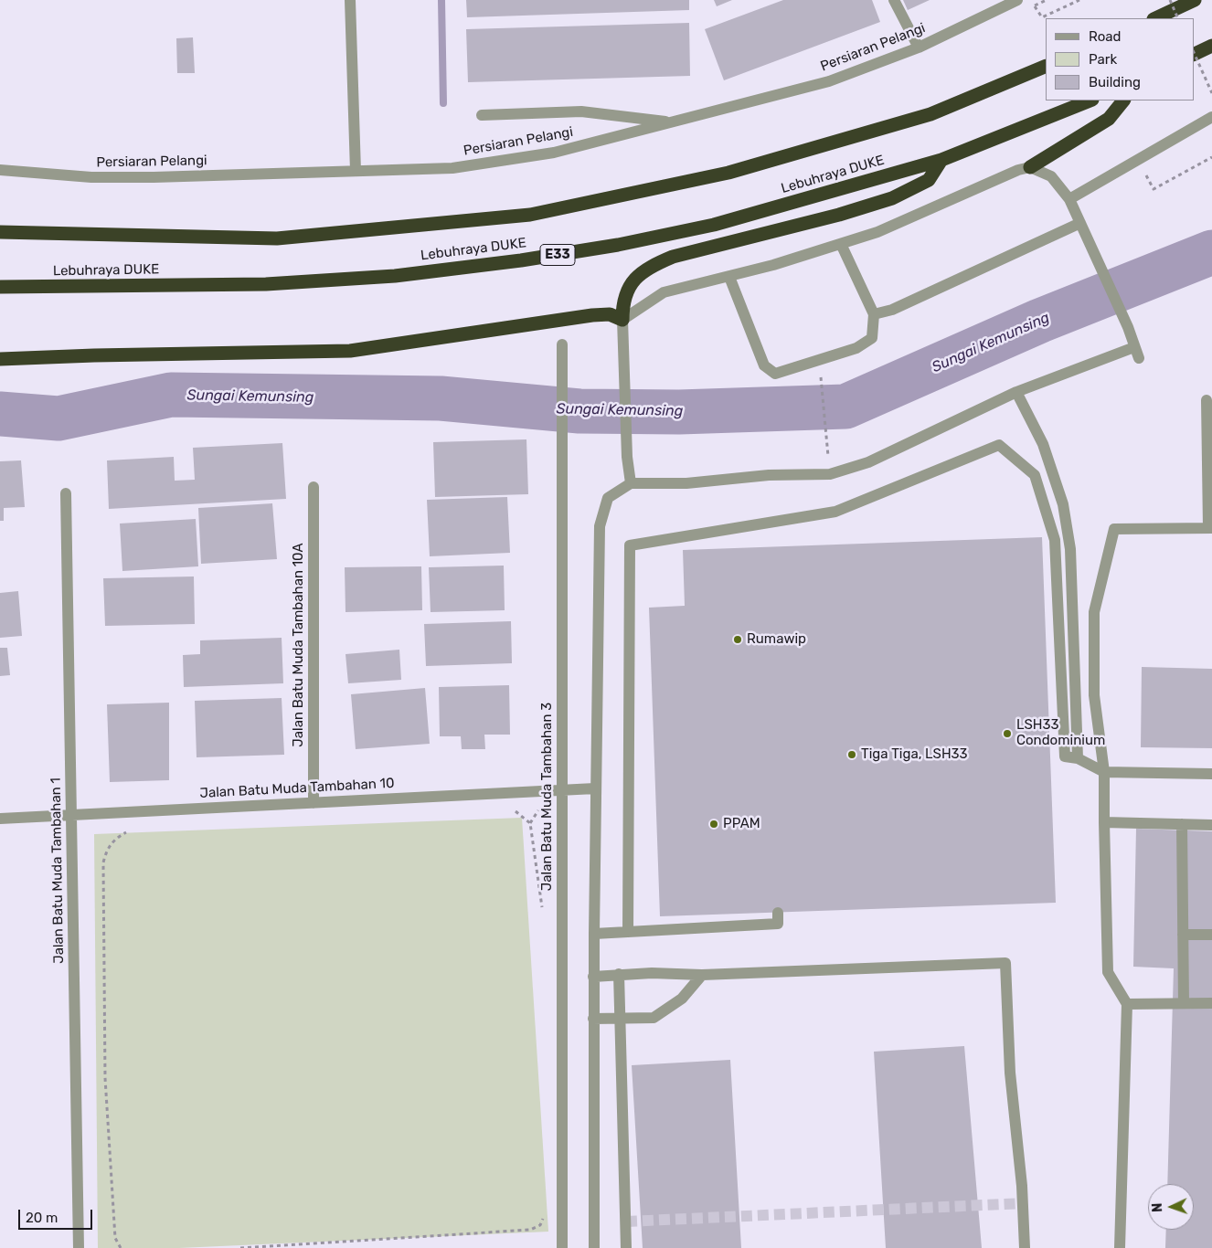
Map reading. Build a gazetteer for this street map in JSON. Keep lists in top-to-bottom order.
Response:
{
  "streets": {
    "highway": ["Lebuhraya DUKE", "E33"],
    "street": [
      "Persiaran Pelangi",
      "Jalan Batu Muda Tambahan 10A",
      "Jalan Batu Muda Tambahan 10",
      "Jalan Batu Muda Tambahan 3",
      "Jalan Batu Muda Tambahan 1"
    ]
  },
  "crossings": [
    ["Jalan Batu Muda Tambahan 10A", "Jalan Batu Muda Tambahan 10"],
    ["Jalan Batu Muda Tambahan 10", "Jalan Batu Muda Tambahan 3"],
    ["Jalan Batu Muda Tambahan 10", "Jalan Batu Muda Tambahan 1"]
  ],
  "water": ["Sungai Kemunsing"],
  "places": [
    "Rumawip",
    "LSH33 Condominium",
    "Tiga Tiga, LSH33",
    "PPAM"
  ],
  "legend": ["Road", "Park", "Building"],
  "scale_bar": "20 m",
  "north": "left"
}
